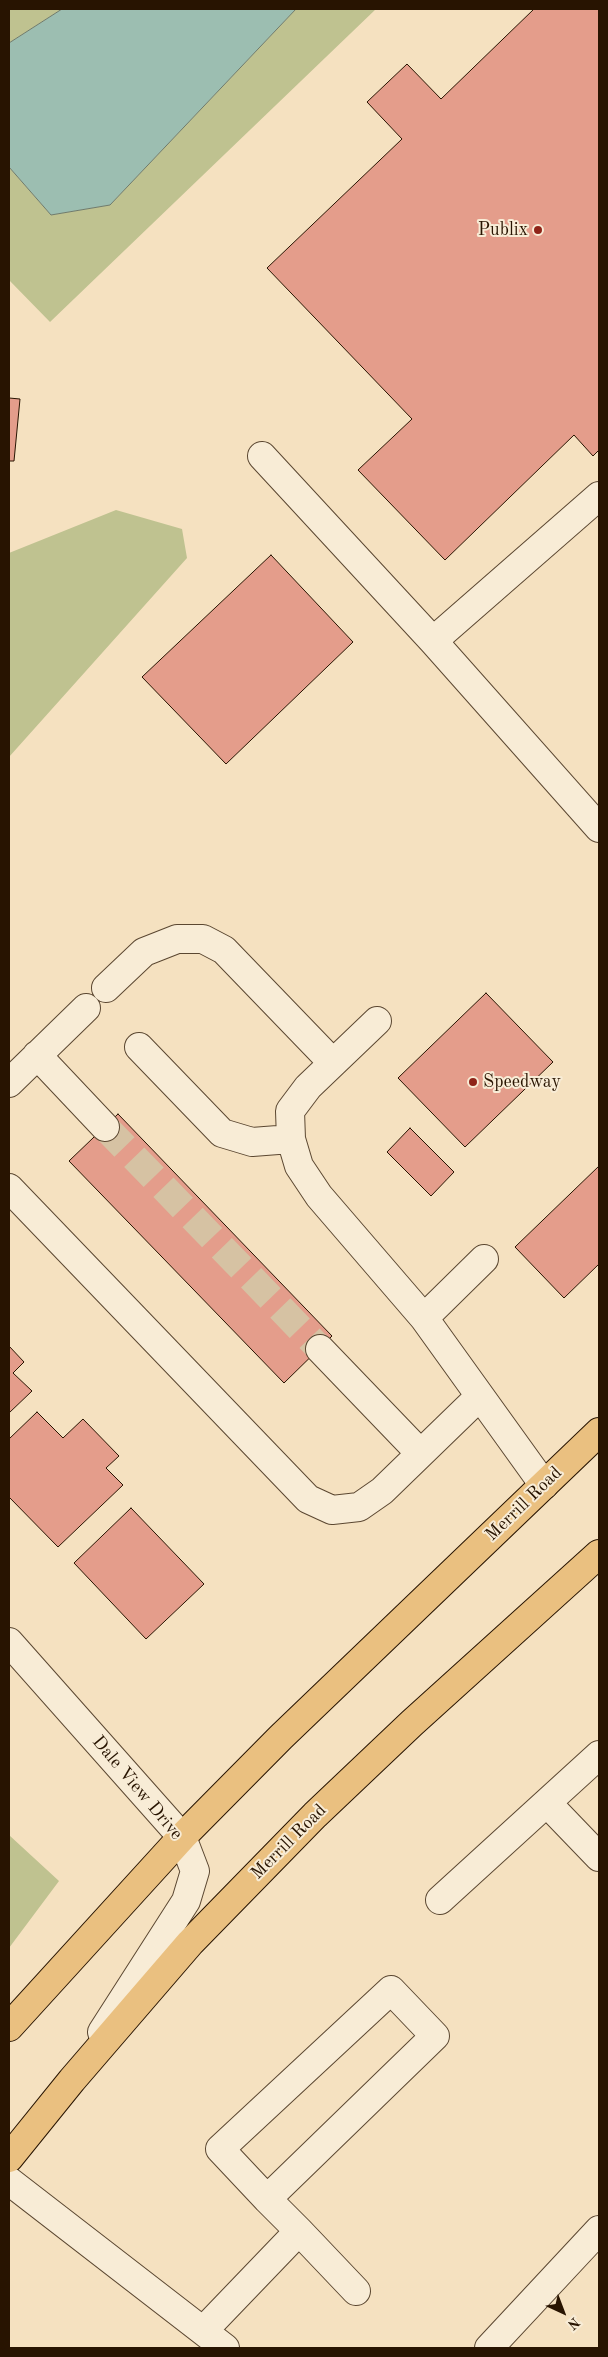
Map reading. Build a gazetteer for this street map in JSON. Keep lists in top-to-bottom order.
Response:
{
  "streets": {
    "main road": ["Merrill Road"],
    "street": ["Dale View Drive"]
  },
  "crossings": [
    ["Merrill Road", "Dale View Drive"]
  ],
  "places": ["Publix", "Speedway"],
  "north": "bottom right"
}
